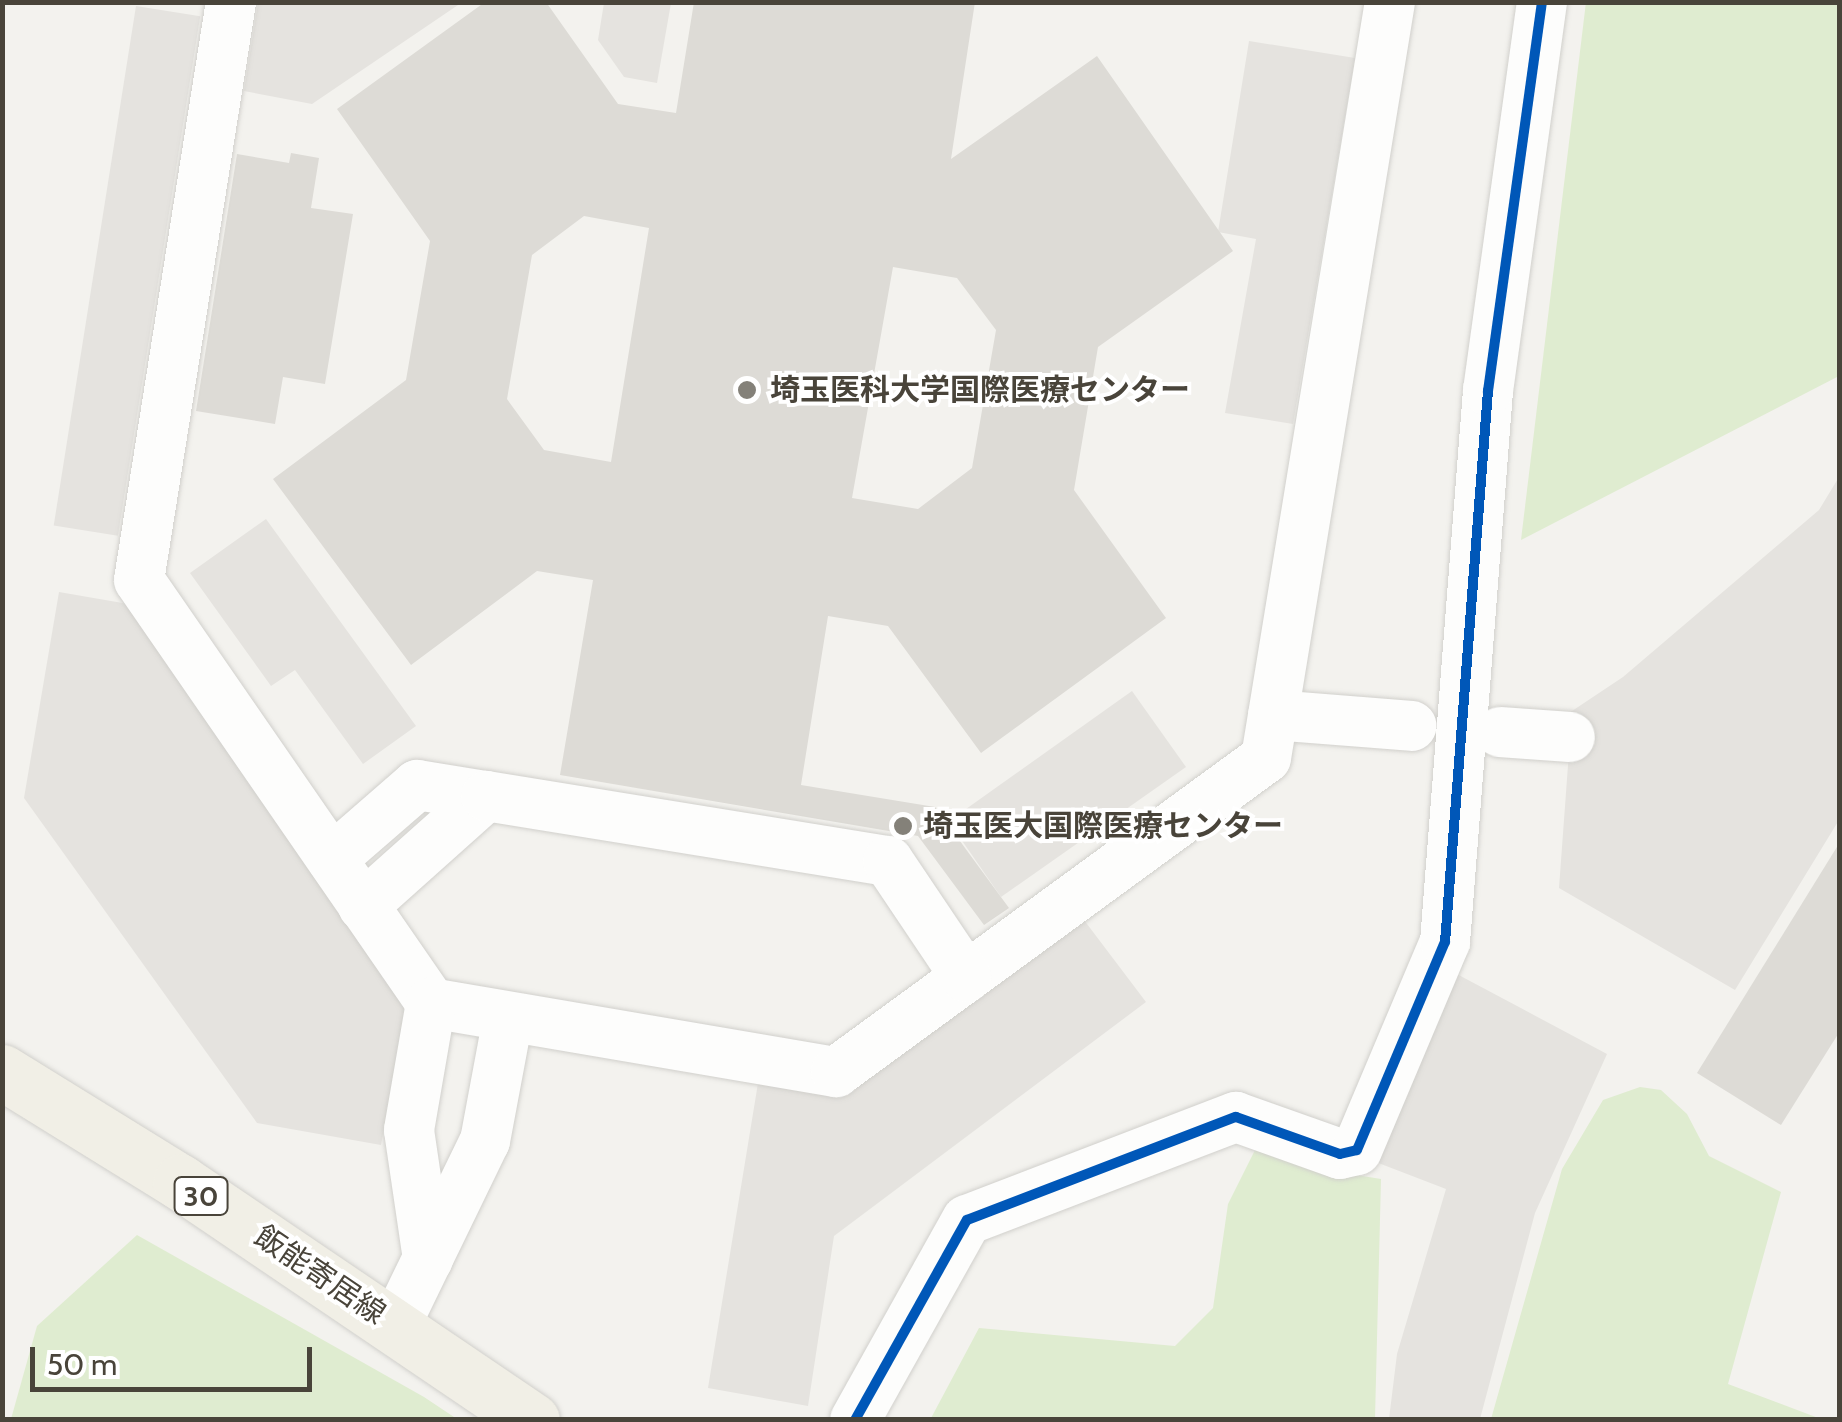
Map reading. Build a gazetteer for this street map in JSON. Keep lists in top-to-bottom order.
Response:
{
  "streets": {
    "main road": ["30", "飯能寄居線"]
  },
  "places": ["埼玉医科大学国際医療センター", "埼玉医大国際医療センター"],
  "scale_bar": "50 m"
}
